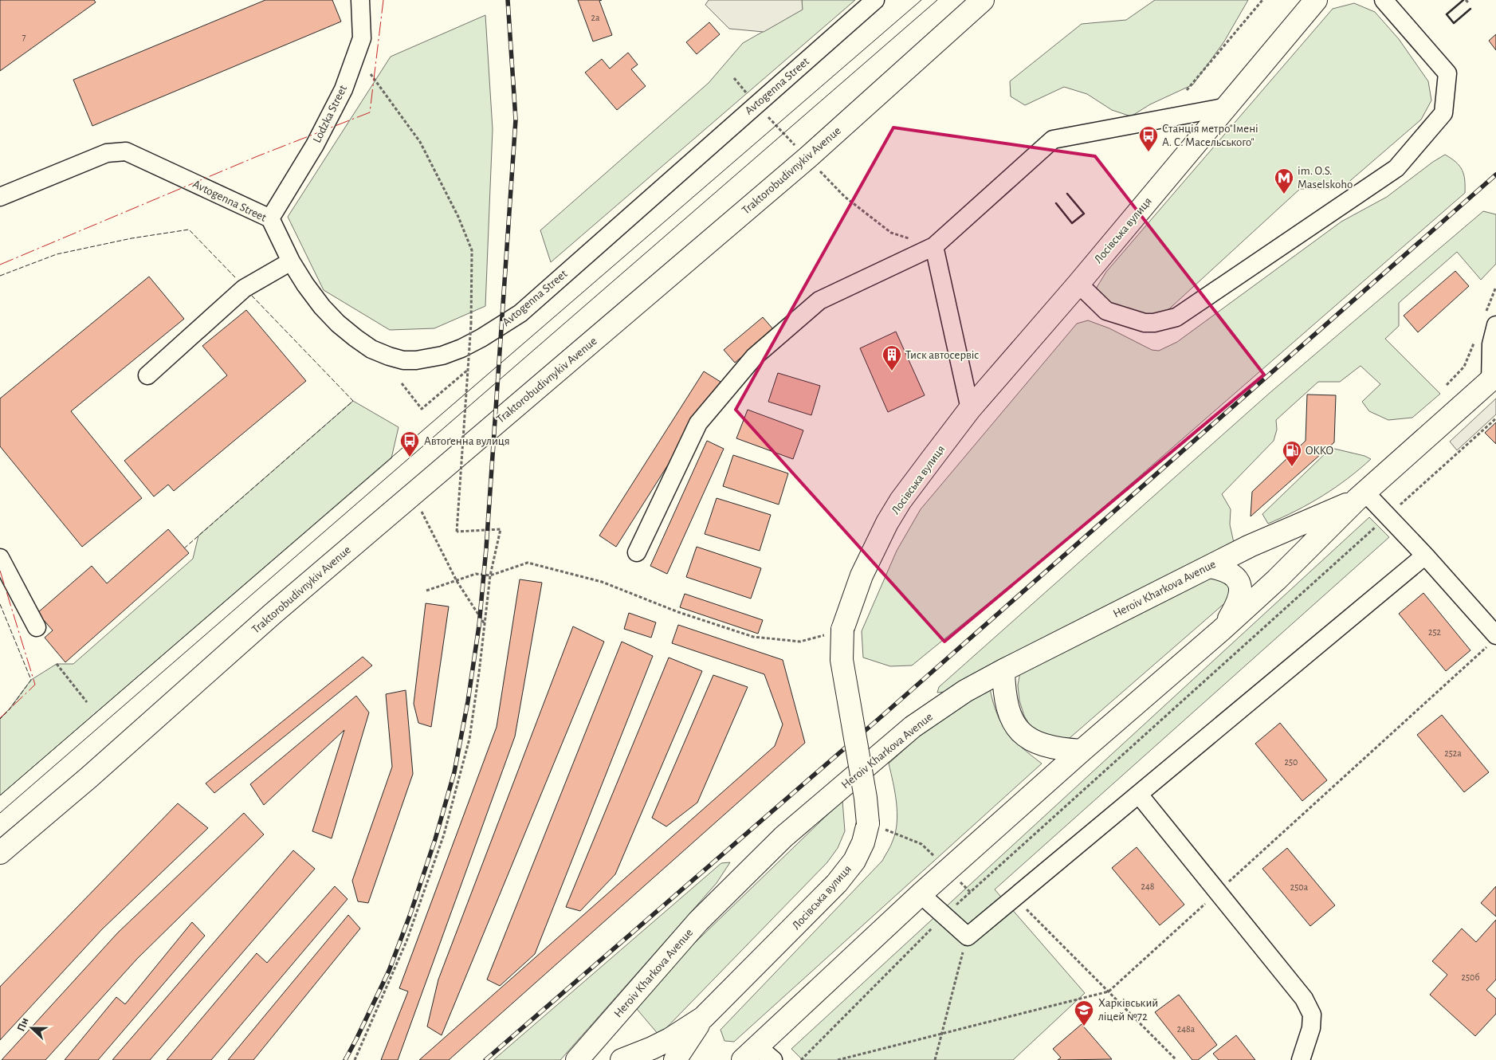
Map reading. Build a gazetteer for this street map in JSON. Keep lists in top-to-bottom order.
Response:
{
  "streets": {
    "main road": ["Traktorobudivnykiv Avenue", "Лосівська вулиця", "Heroiv Kharkova Avenue"],
    "street": ["Avtogenna Street", "Lodzka Street"]
  },
  "crossings": [
    ["Avtogenna Street", "Lodzka Street"]
  ],
  "places": {
    "bus stop": ["Станція метро\"Імені А. С. Масельського\"", "Автоґенна вулиця"],
    "metro station": ["іm. O.S. Maselskoho"],
    "building": ["Тиск автосервіс"],
    "fuel station": ["OKKO"],
    "school or university": ["Харківський ліцей №72"]
  },
  "house_numbers": [
    "2а",
    "7",
    "252",
    "252а",
    "250",
    "248",
    "250а",
    "250б",
    "248а"
  ],
  "north": "left"
}
